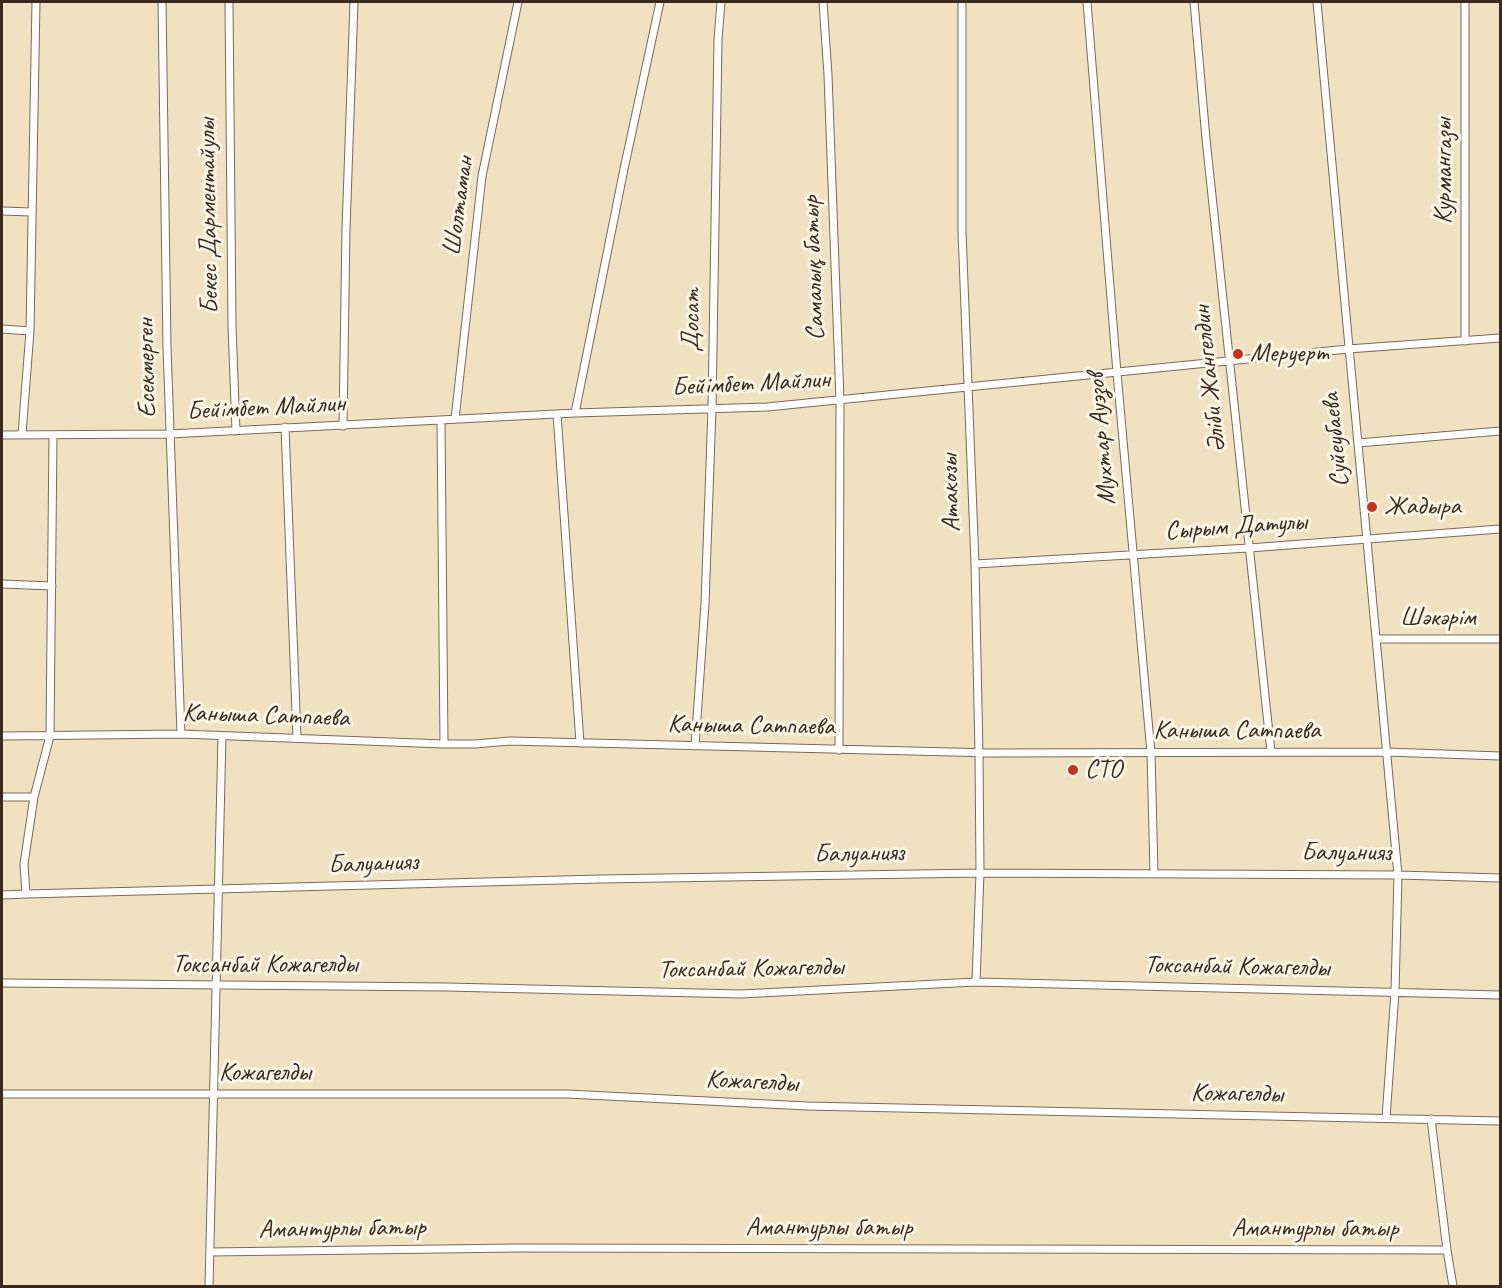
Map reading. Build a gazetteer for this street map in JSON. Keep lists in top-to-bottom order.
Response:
{
  "streets": {
    "street": [
      "Курмангазы",
      "Шолтаман",
      "Бекес Дарментайулы",
      "Самалық батыр",
      "Досат",
      "Eсекмерген",
      "Әліби Жангелдин",
      "Бейімбет Майлин",
      "Мухтар Ауэзов",
      "Суйеубаева",
      "Атакозы",
      "Сырым Датулы",
      "Шәкәрім",
      "Каныша Сатпаева",
      "Балуанияз",
      "Токсанбай Кожагелды",
      "Кожагелды",
      "Амантурлы батыр"
    ]
  },
  "crossings": [
    ["Курмангазы", "Бейімбет Майлин"],
    ["Шолтаман", "Бейімбет Майлин"],
    ["Бекес Дарментайулы", "Бейімбет Майлин"],
    ["Самалық батыр", "Бейімбет Майлин"],
    ["Самалық батыр", "Каныша Сатпаева"],
    ["Досат", "Бейімбет Майлин"],
    ["Досат", "Каныша Сатпаева"],
    ["Eсекмерген", "Бейімбет Майлин"],
    ["Eсекмерген", "Каныша Сатпаева"],
    ["Әліби Жангелдин", "Бейімбет Майлин"],
    ["Әліби Жангелдин", "Сырым Датулы"],
    ["Әліби Жангелдин", "Каныша Сатпаева"],
    ["Бейімбет Майлин", "Мухтар Ауэзов"],
    ["Бейімбет Майлин", "Суйеубаева"],
    ["Бейімбет Майлин", "Атакозы"],
    ["Мухтар Ауэзов", "Сырым Датулы"],
    ["Мухтар Ауэзов", "Каныша Сатпаева"],
    ["Мухтар Ауэзов", "Балуанияз"],
    ["Суйеубаева", "Сырым Датулы"],
    ["Суйеубаева", "Шәкәрім"],
    ["Суйеубаева", "Каныша Сатпаева"],
    ["Суйеубаева", "Балуанияз"],
    ["Суйеубаева", "Токсанбай Кожагелды"],
    ["Суйеубаева", "Кожагелды"],
    ["Атакозы", "Сырым Датулы"],
    ["Атакозы", "Каныша Сатпаева"],
    ["Атакозы", "Балуанияз"],
    ["Атакозы", "Токсанбай Кожагелды"]
  ],
  "places": ["Меруерт", "Жадыра", "CTO"]
}
